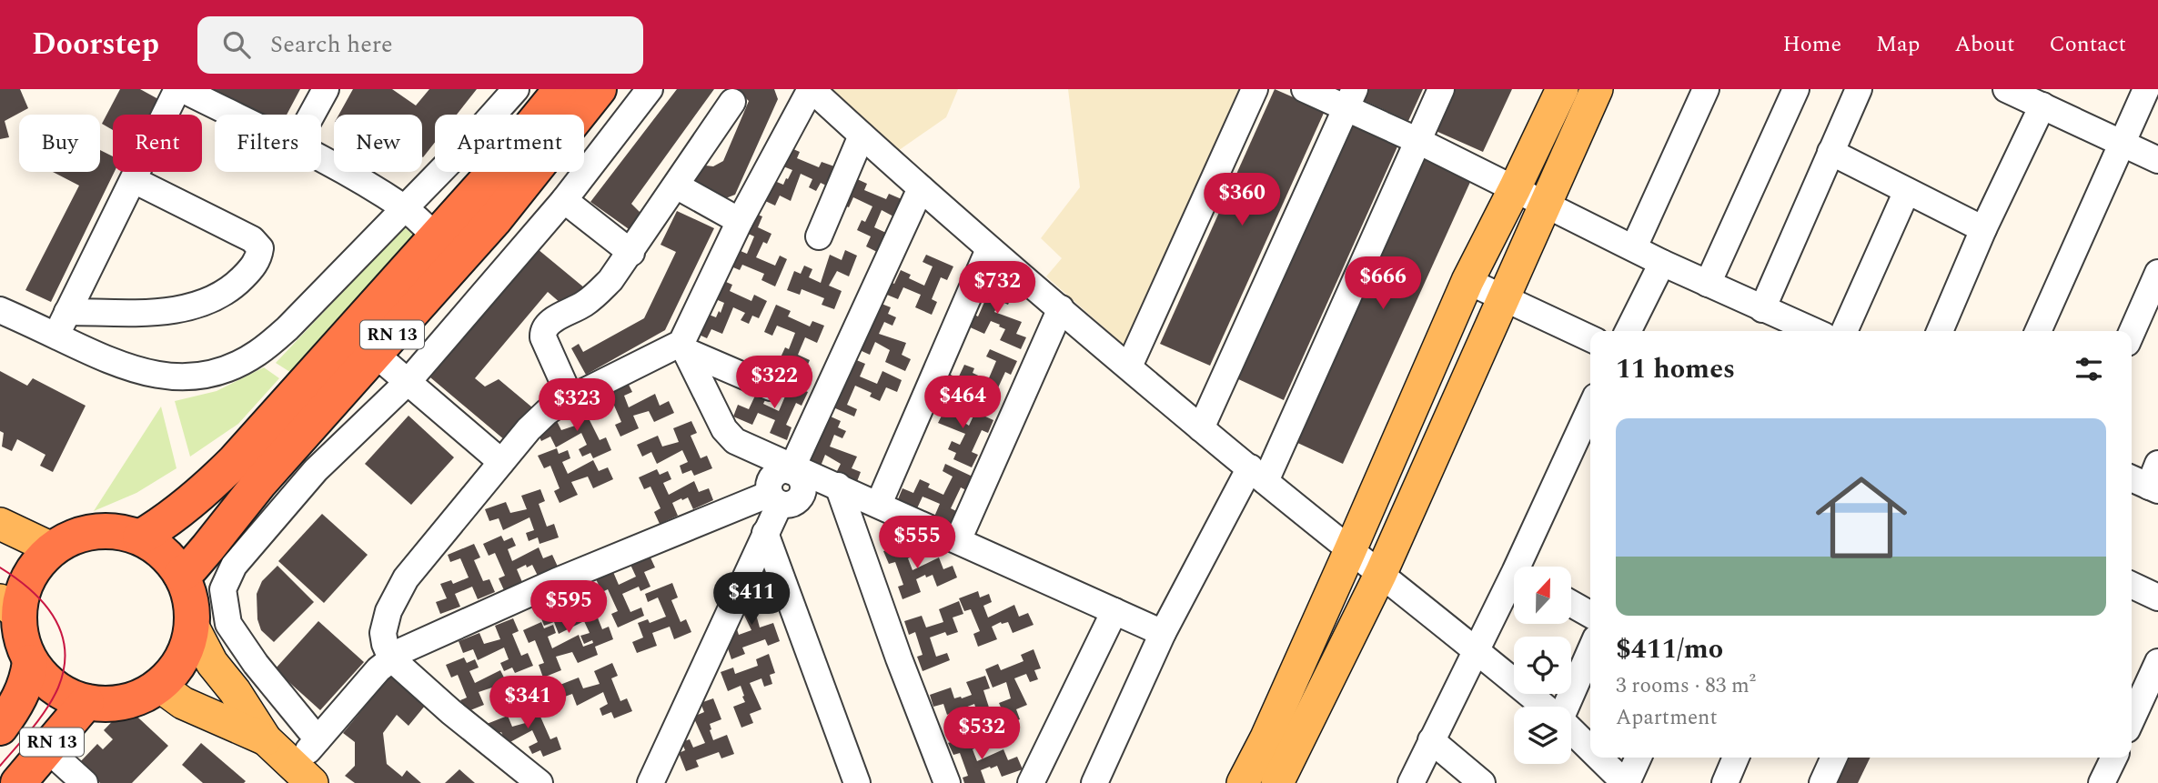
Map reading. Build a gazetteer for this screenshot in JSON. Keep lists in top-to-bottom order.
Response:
{
  "streets": {
    "highway": ["RN 13"]
  },
  "north": "top",
  "page": {
    "header": "Doorstep",
    "search": "Search here",
    "nav": [
      "Home",
      "Map",
      "About",
      "Contact"
    ],
    "chip": [
      "Buy",
      "Rent",
      "Filters",
      "New",
      "Apartment"
    ],
    "price": [
      "$360",
      "$666",
      "$732",
      "$322",
      "$464",
      "$323",
      "$555",
      "$411",
      "$595",
      "$341",
      "$532"
    ],
    "heading": "11 homes",
    "list": [
      {
        "name": "$411/mo",
        "note": "3 rooms · 83 m² · Apartment"
      }
    ]
  }
}
